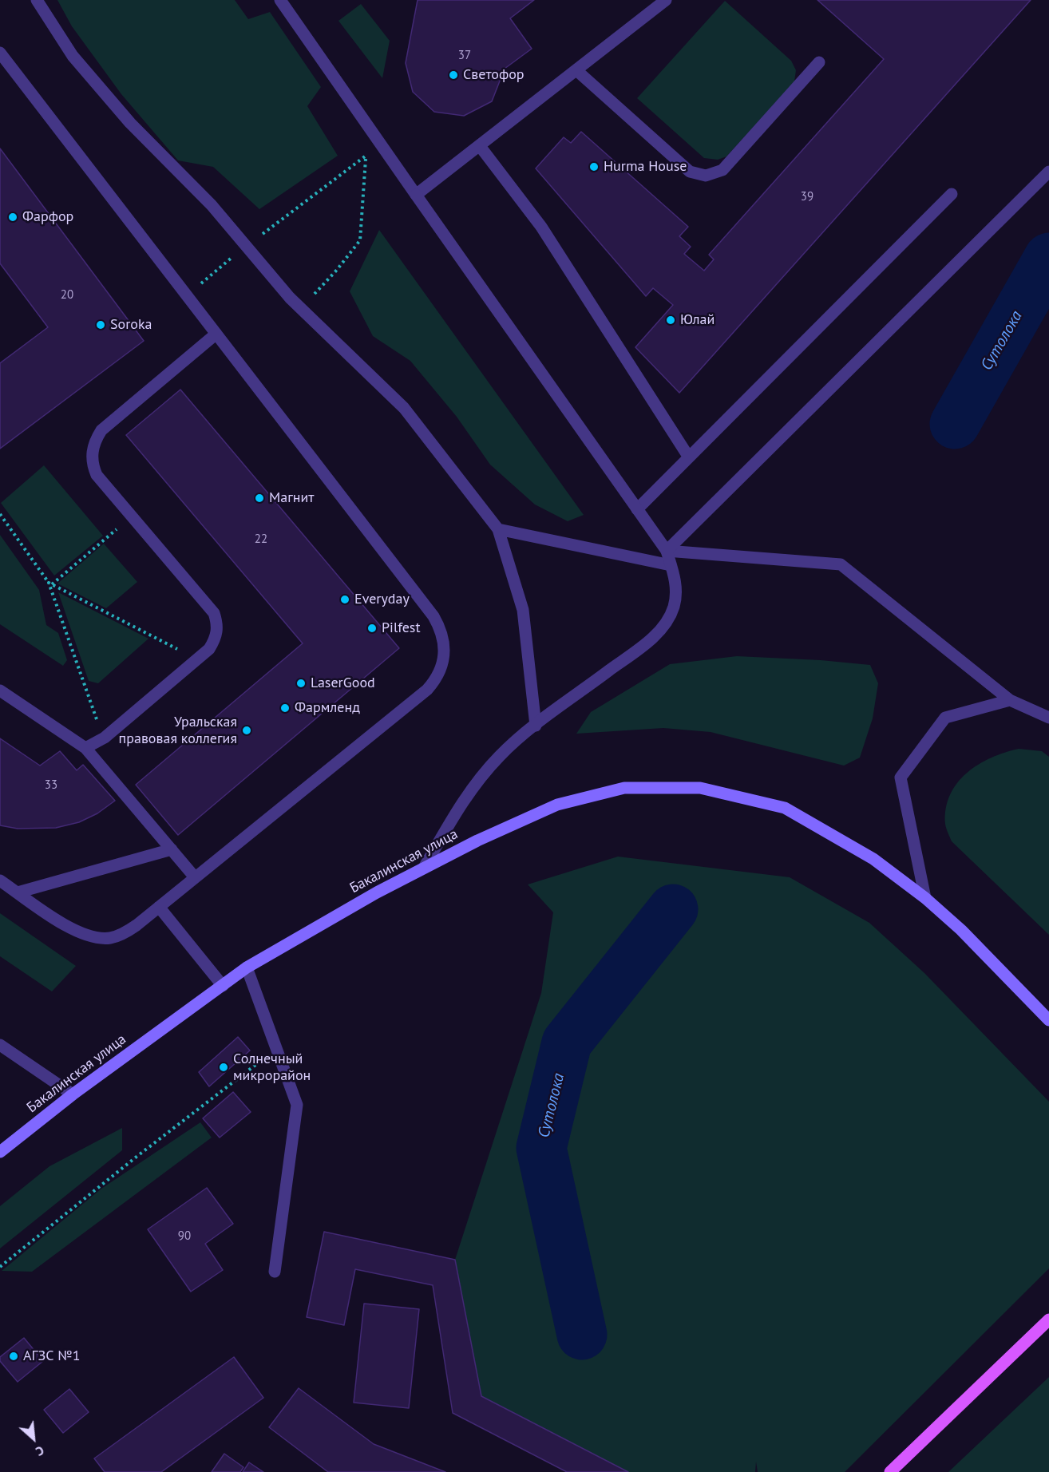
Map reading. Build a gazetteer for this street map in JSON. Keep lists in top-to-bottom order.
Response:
{
  "streets": {
    "main road": ["Бакалинская улица"]
  },
  "water": ["Сутолока"],
  "places": [
    "Светофор",
    "Hurma House",
    "Фарфор",
    "Юлай",
    "Soroka",
    "Магнит",
    "Everyday",
    "Pilfest",
    "LaserGood",
    "Фармленд",
    "Уральская правовая коллегия",
    "Солнечный микрорайон",
    "АГЗС №1"
  ],
  "house_numbers": [
    "37",
    "39",
    "20",
    "22",
    "33",
    "90"
  ],
  "north": "bottom right"
}
